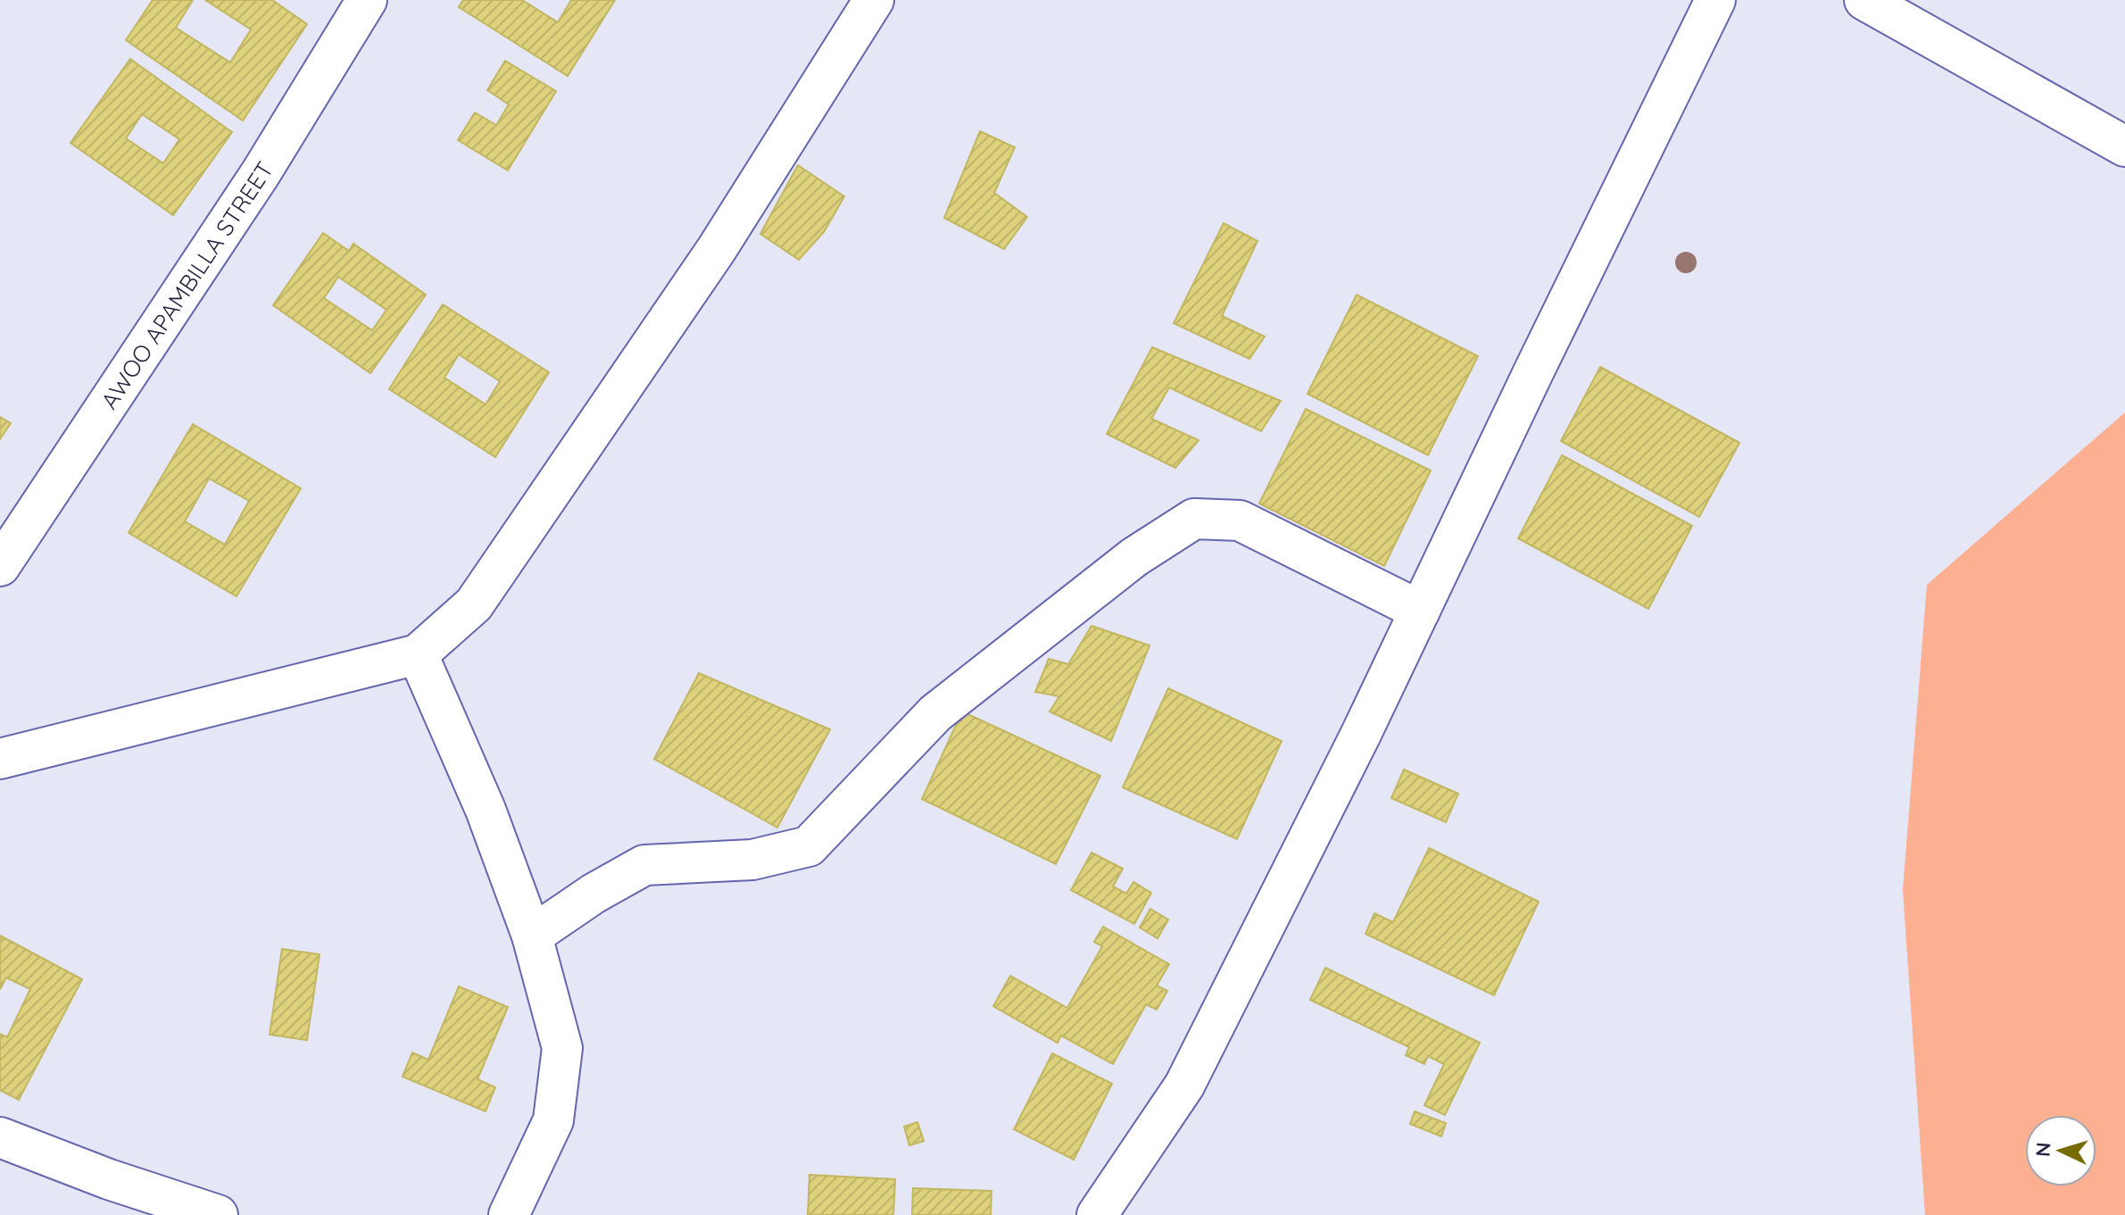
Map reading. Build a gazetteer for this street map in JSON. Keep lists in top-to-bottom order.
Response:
{
  "streets": {
    "street": ["AWOO APAMBILLA STREET"]
  },
  "north": "left"
}
